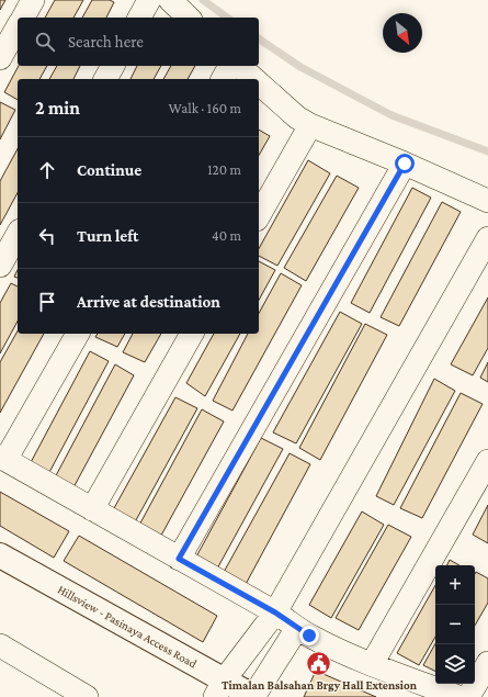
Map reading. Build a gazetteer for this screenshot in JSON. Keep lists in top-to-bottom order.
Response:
{
  "streets": {
    "street": ["Hillsview - Pasinaya Access Road"]
  },
  "places": {
    "public building": ["Timalan Balsahan Brgy Hall Extension"]
  },
  "north": "bottom right",
  "page": {
    "search": "Search here",
    "heading": ["2 min", "Walk · 160 m"],
    "list": [
      ["Continue", "120 m"],
      ["Turn left", "40 m"],
      "Arrive at destination"
    ],
    "map_buttons": ["+", "−"]
  }
}
